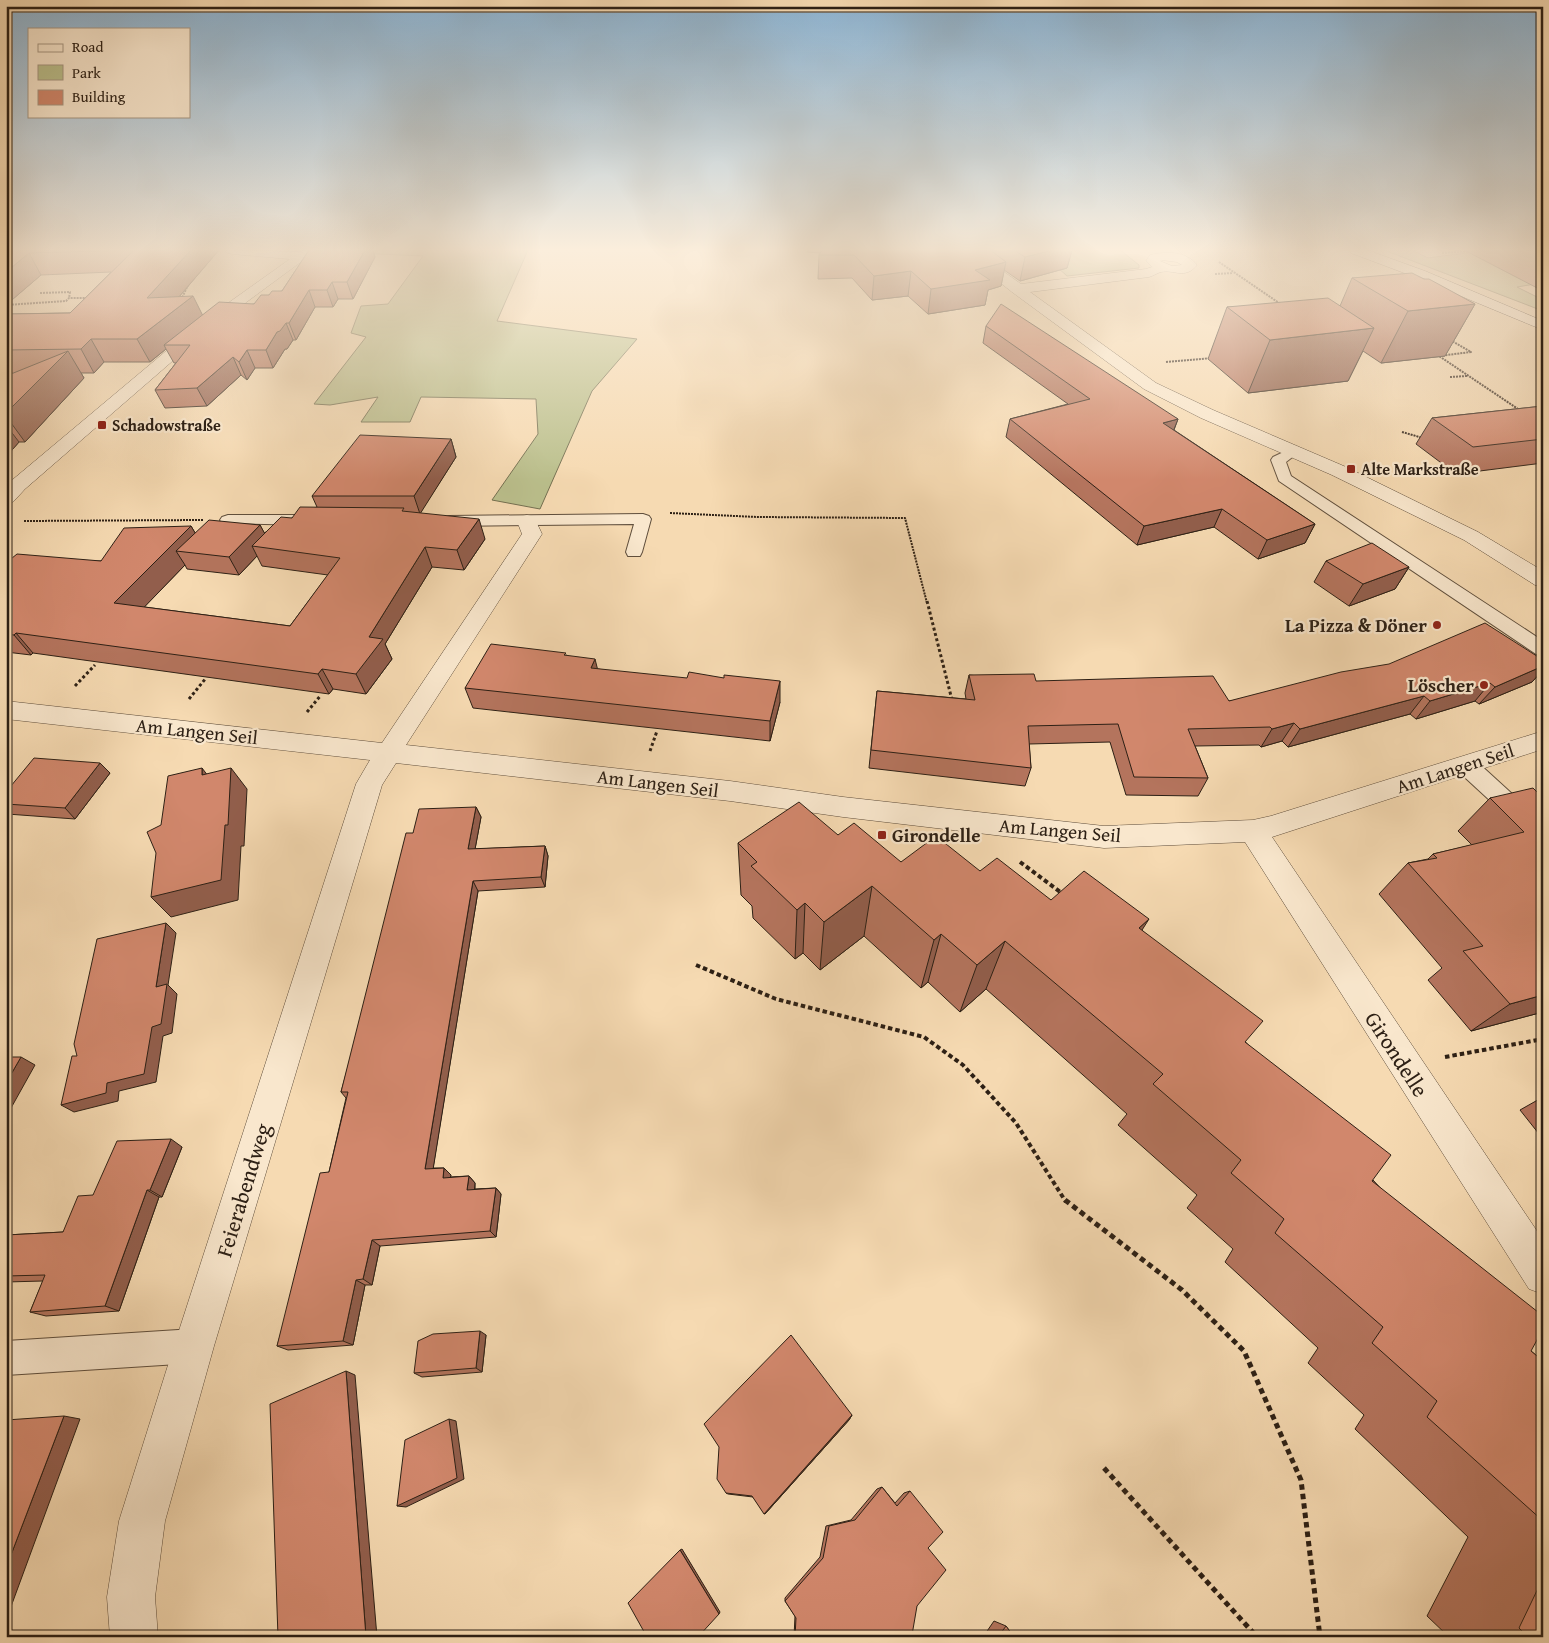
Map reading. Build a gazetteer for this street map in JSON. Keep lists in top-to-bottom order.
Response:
{
  "streets": {
    "street": ["Am Langen Seil", "Girondelle", "Feierabendweg"]
  },
  "crossings": [
    ["Am Langen Seil", "Girondelle"],
    ["Am Langen Seil", "Feierabendweg"]
  ],
  "places": {
    "transit": ["Schadowstraße", "Alte Markstraße", "Girondelle"],
    "other": ["La Pizza & Döner", "Löscher"]
  },
  "legend": ["Road", "Park", "Building"]
}
